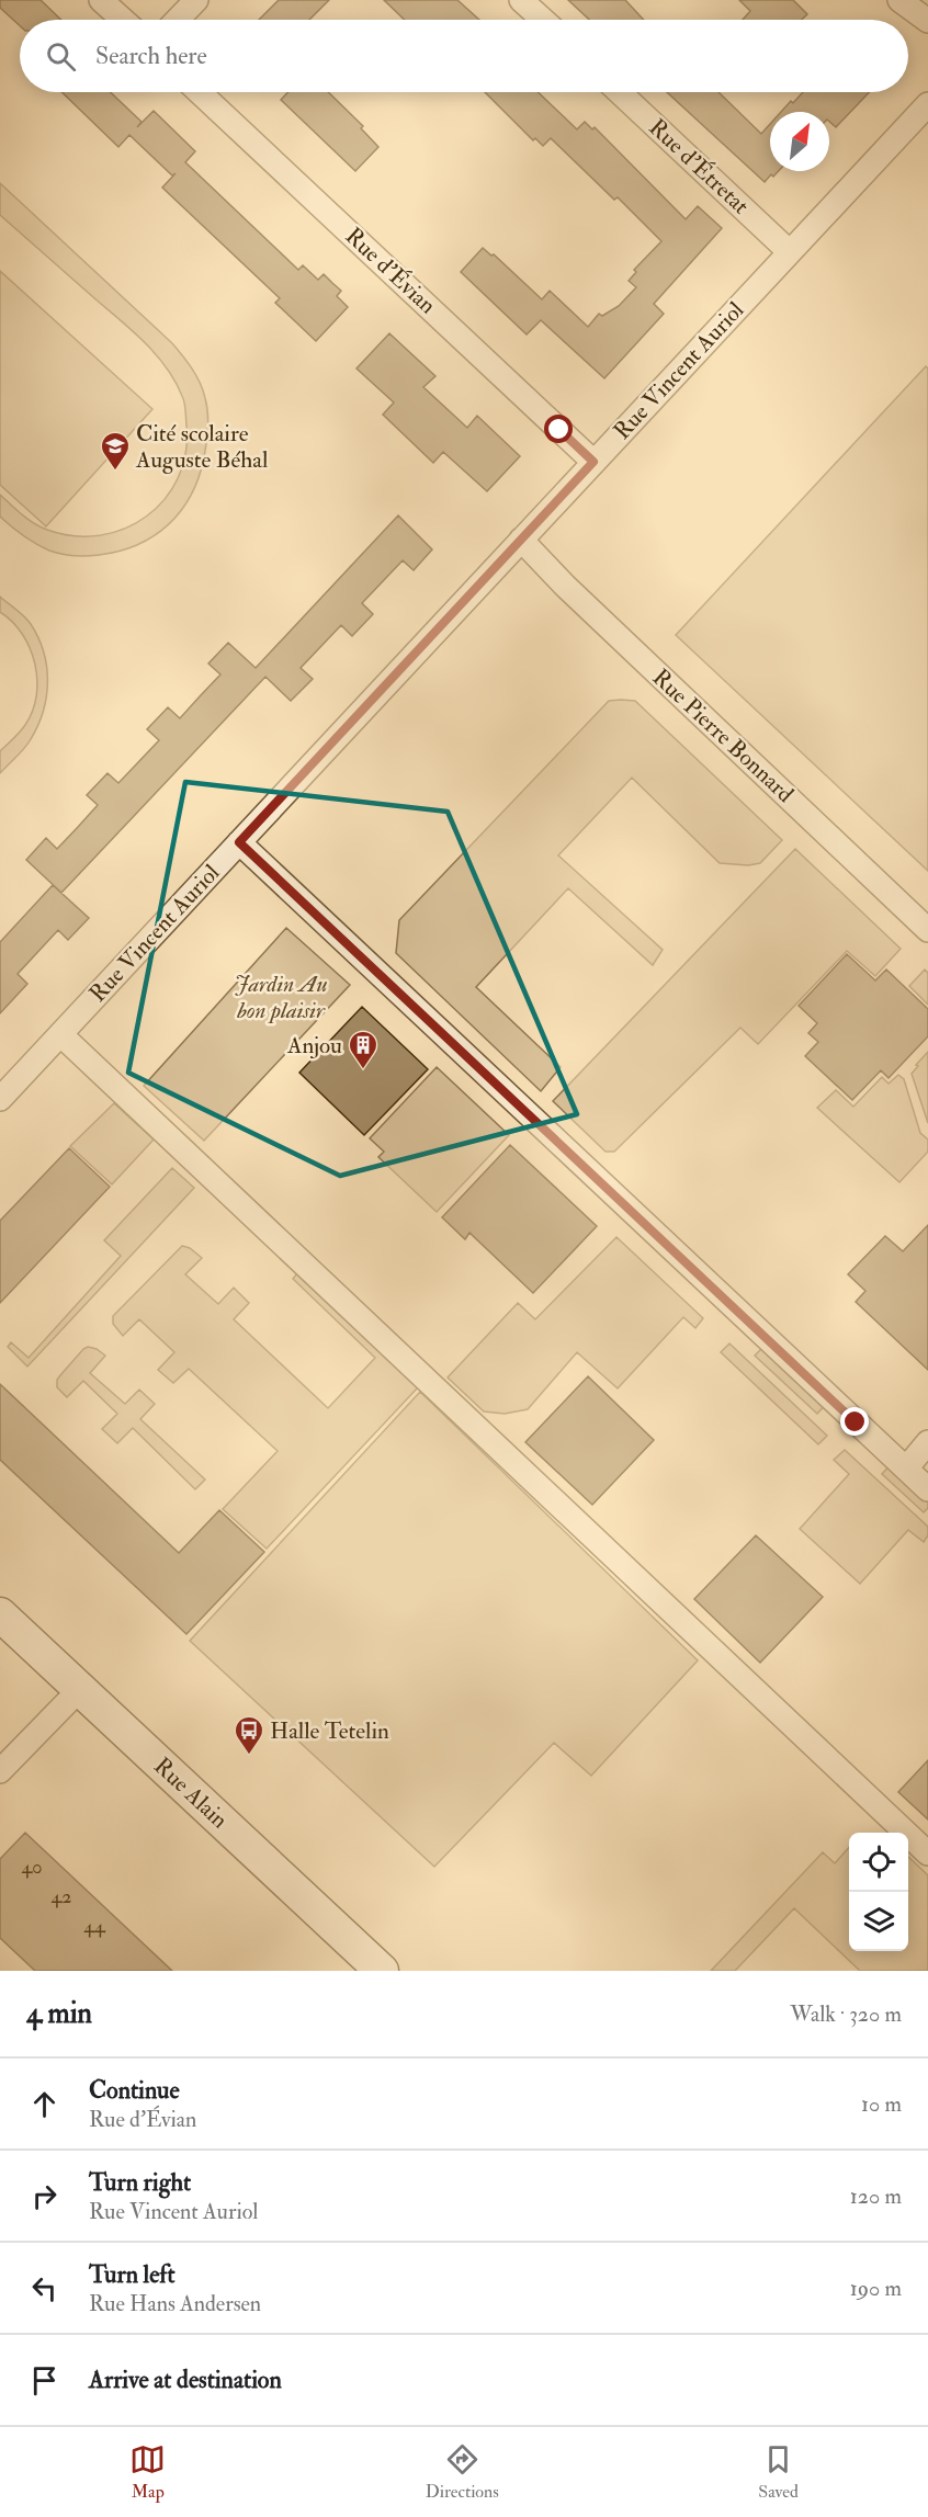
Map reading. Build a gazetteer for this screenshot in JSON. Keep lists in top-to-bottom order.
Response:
{
  "streets": {
    "street": [
      "Rue d'Étretat",
      "Rue d'Évian",
      "Rue Vincent Auriol",
      "Rue Pierre Bonnard",
      "Rue Alain"
    ]
  },
  "crossings": [
    ["Rue d'Étretat", "Rue Vincent Auriol"],
    ["Rue d'Évian", "Rue Vincent Auriol"],
    ["Rue Vincent Auriol", "Rue Pierre Bonnard"]
  ],
  "parks": ["Jardin Au bon plaisir"],
  "places": {
    "school or university": ["Cité scolaire Auguste Béhal"],
    "building": ["Anjou"],
    "bus stop": ["Halle Tetelin"]
  },
  "house_numbers": ["40", "42", "44"],
  "north": "top right",
  "page": {
    "search": "Search here",
    "heading": ["4 min", "Walk · 320 m"],
    "list": [
      ["Continue", "Rue d'Évian", "10 m"],
      ["Turn right", "Rue Vincent Auriol", "120 m"],
      ["Turn left", "Rue Hans Andersen", "190 m"],
      "Arrive at destination"
    ],
    "nav": ["Map", "Directions", "Saved"]
  }
}
